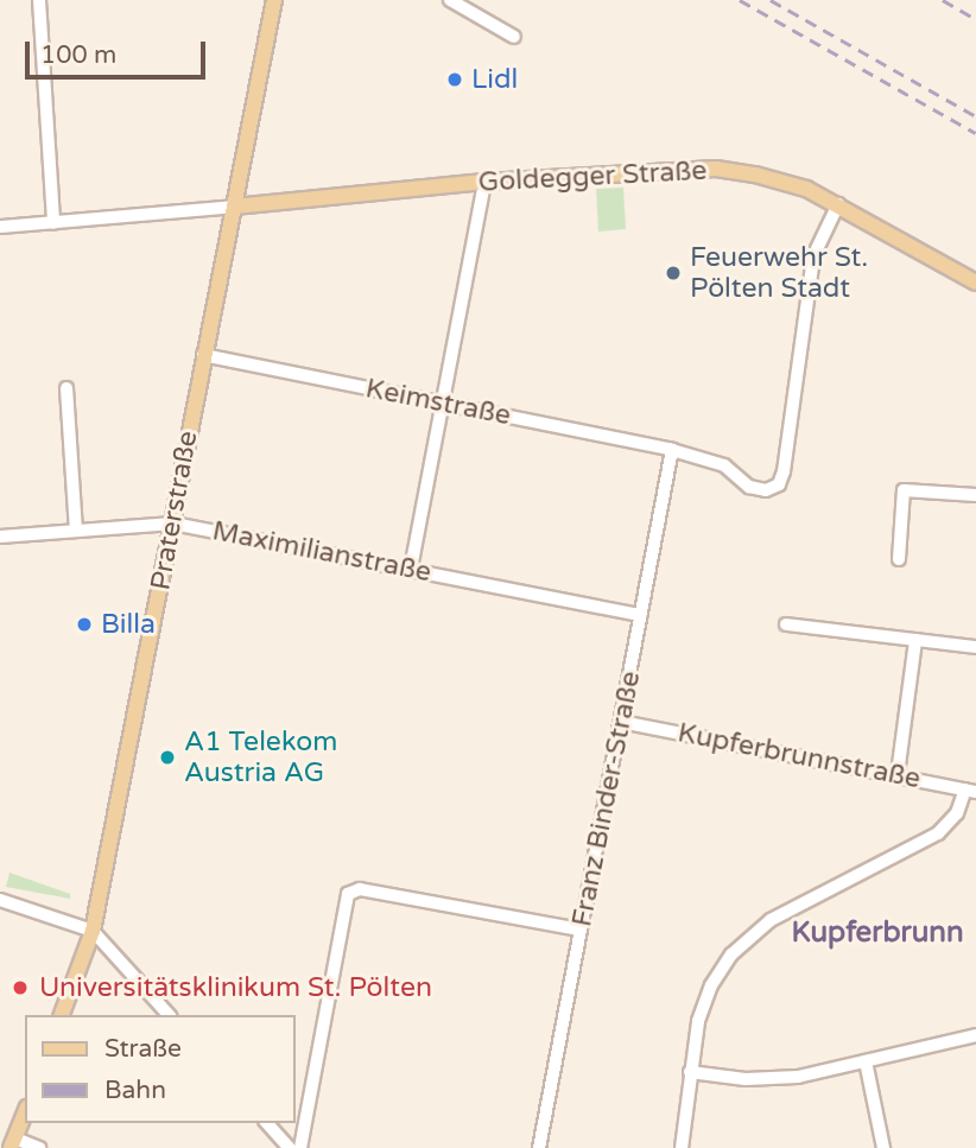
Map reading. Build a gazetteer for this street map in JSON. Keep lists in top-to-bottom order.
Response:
{
  "streets": {
    "main road": ["Goldegger Straße", "Praterstraße"],
    "street": [
      "Keimstraße",
      "Maximilianstraße",
      "Kupferbrunnstraße",
      "Franz Binder-Straße"
    ]
  },
  "crossings": [
    ["Goldegger Straße", "Keimstraße"],
    ["Goldegger Straße", "Praterstraße"],
    ["Keimstraße", "Praterstraße"],
    ["Keimstraße", "Franz Binder-Straße"],
    ["Praterstraße", "Maximilianstraße"],
    ["Maximilianstraße", "Franz Binder-Straße"],
    ["Kupferbrunnstraße", "Franz Binder-Straße"]
  ],
  "districts": ["Kupferbrunn"],
  "places": [
    "Lidl",
    "Feuerwehr St. Pölten Stadt",
    "Billa",
    "A1 Telekom Austria AG",
    "Universitätsklinikum St. Pölten"
  ],
  "legend": ["Straße", "Bahn"],
  "scale_bar": "100 m"
}
